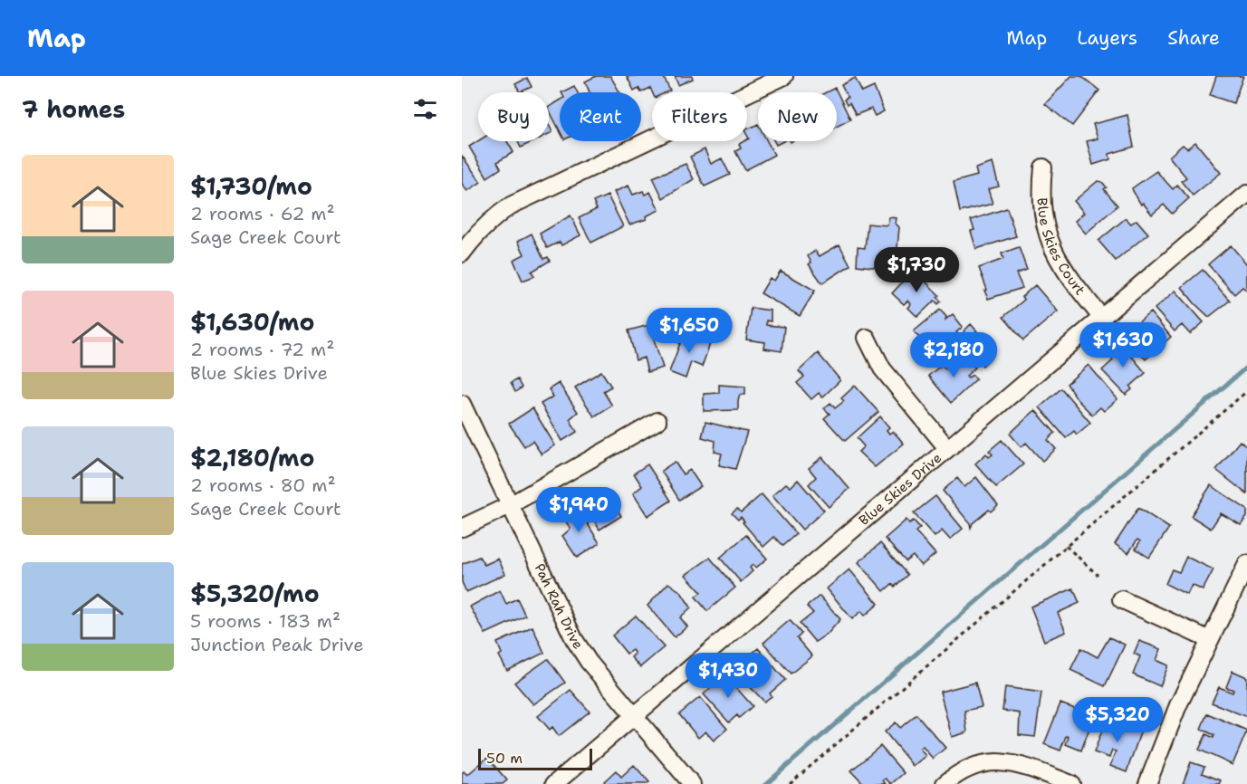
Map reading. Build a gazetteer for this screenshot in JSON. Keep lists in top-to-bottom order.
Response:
{
  "streets": {
    "street": ["Blue Skies Court", "Blue Skies Drive", "Pah Rah Drive"]
  },
  "crossings": [
    ["Blue Skies Court", "Blue Skies Drive"],
    ["Blue Skies Drive", "Pah Rah Drive"]
  ],
  "scale_bar": "50 m",
  "page": {
    "header": "Map",
    "nav": ["Map", "Layers", "Share"],
    "heading": "7 homes",
    "chip": [
      "Buy",
      "Rent",
      "Filters",
      "New"
    ],
    "list": [
      {
        "name": "$1,730/mo",
        "note": "2 rooms · 62 m² · Sage Creek Court"
      },
      {
        "name": "$1,630/mo",
        "note": "2 rooms · 72 m² · Blue Skies Drive"
      },
      {
        "name": "$2,180/mo",
        "note": "2 rooms · 80 m² · Sage Creek Court"
      },
      {
        "name": "$5,320/mo",
        "note": "5 rooms · 183 m² · Junction Peak Drive"
      }
    ],
    "price": [
      "$1,730",
      "$1,650",
      "$1,630",
      "$2,180",
      "$1,940",
      "$1,430",
      "$5,320"
    ],
    "scale": "50 m"
  }
}
